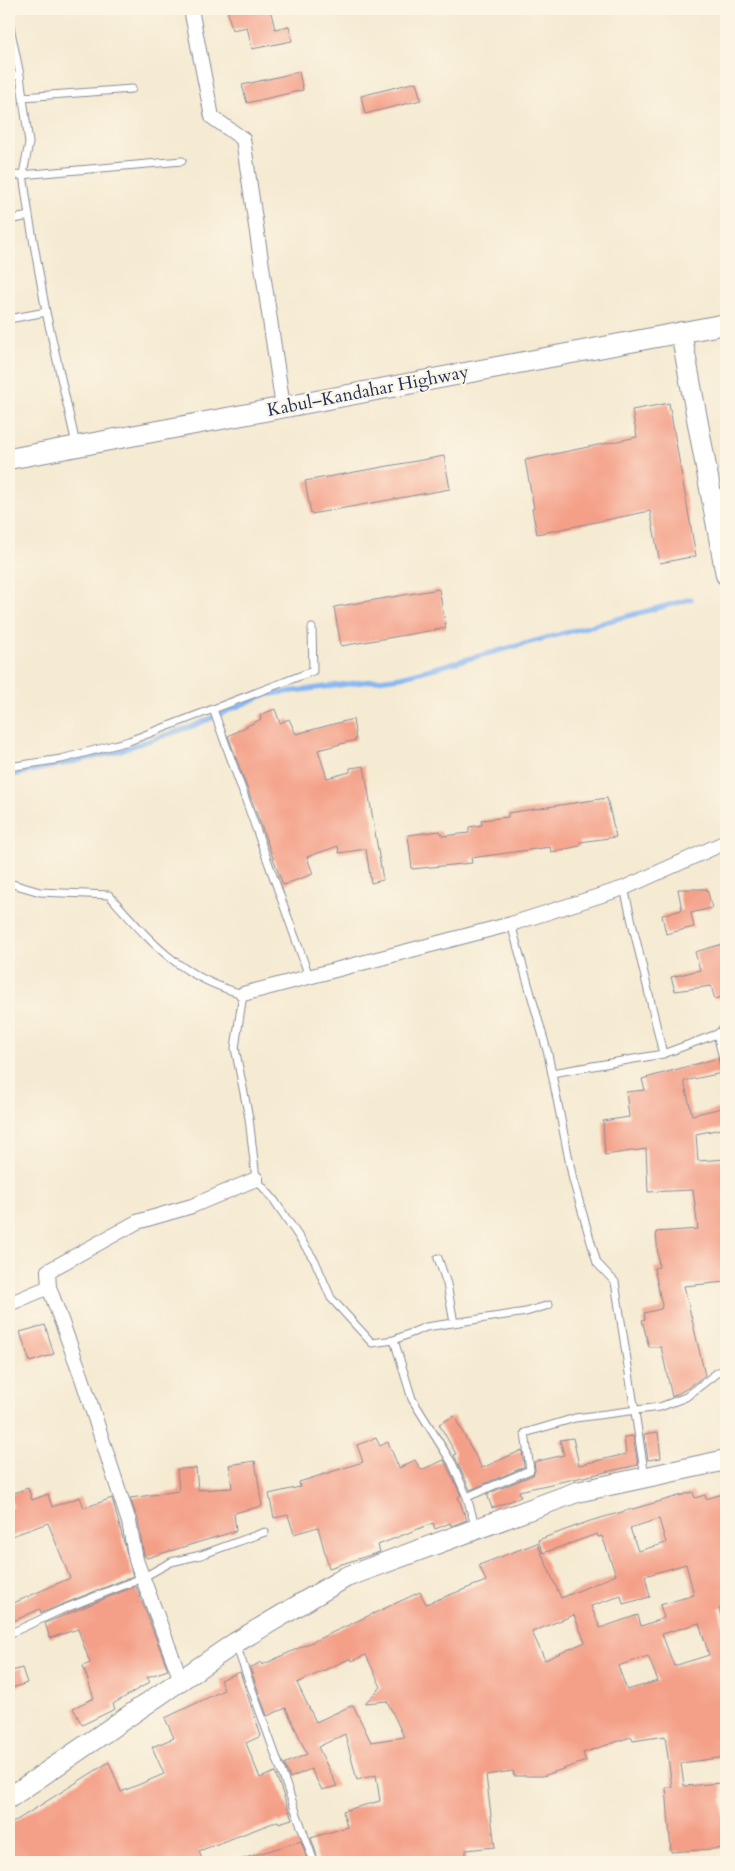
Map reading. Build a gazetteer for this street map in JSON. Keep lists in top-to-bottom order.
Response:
{
  "streets": {
    "street": ["Kabul–Kandahar Highway"]
  }
}
